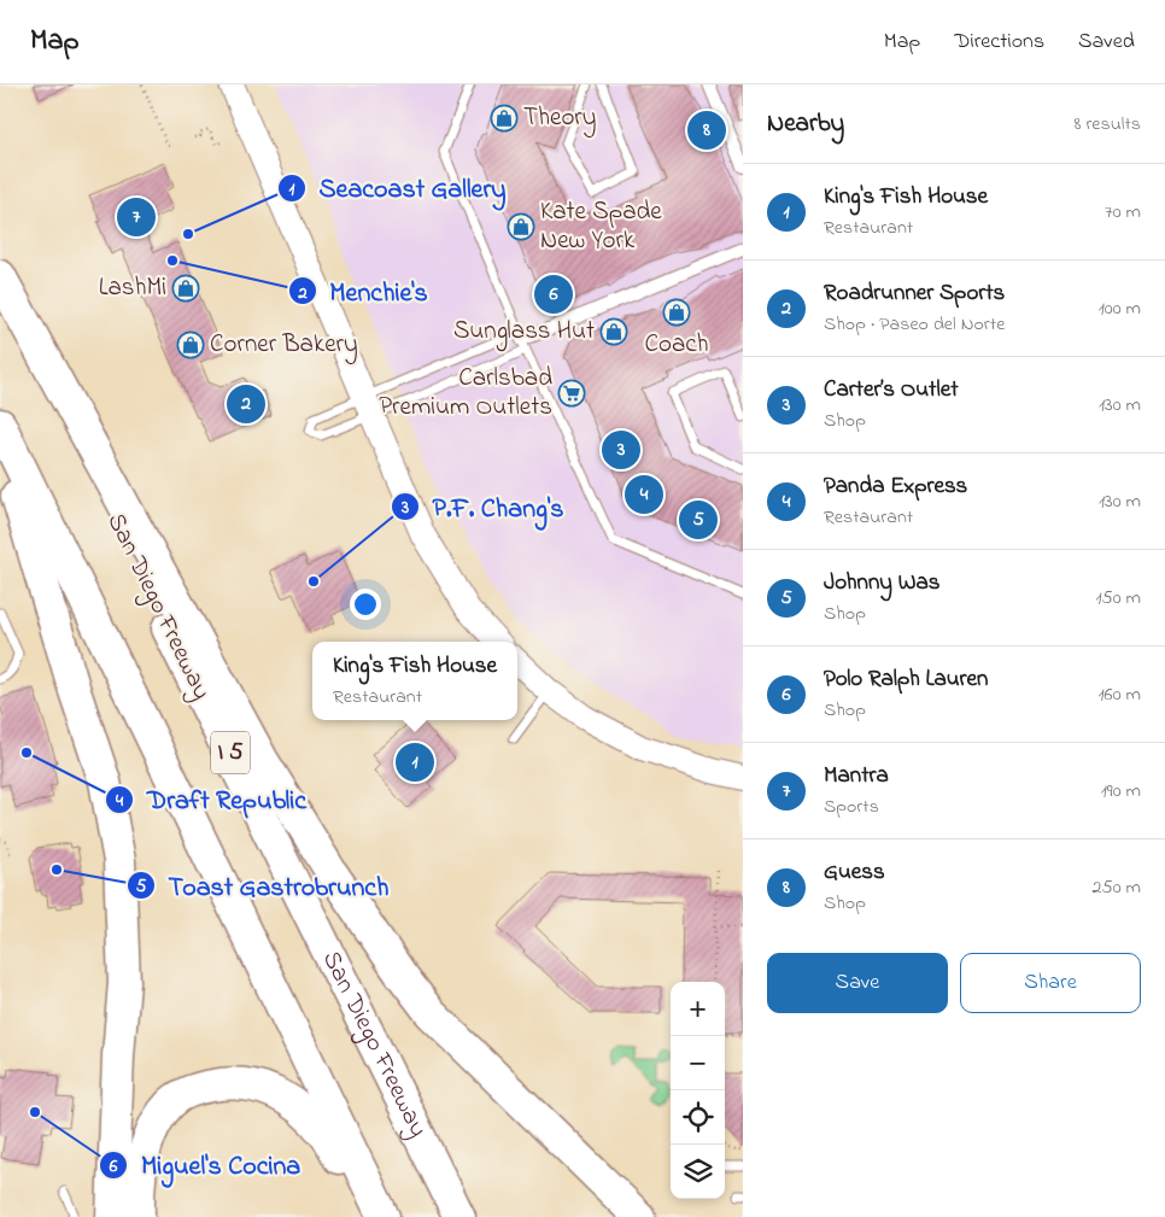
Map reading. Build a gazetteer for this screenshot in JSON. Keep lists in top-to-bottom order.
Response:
{
  "streets": {
    "highway": ["San Diego Freeway", "I 5"]
  },
  "places": {
    "shop": [
      "Theory",
      "Kate Spade New York",
      "LashMi",
      "Coach",
      "Sunglass Hut",
      "Corner Bakery"
    ],
    "other": [
      "Seacoast Gallery",
      "Menchie's",
      "P.F. Chang's",
      "Draft Republic",
      "Toast Gastrobrunch",
      "Miguel's Cocina"
    ],
    "supermarket": ["Carlsbad Premium Outlets"]
  },
  "page": {
    "header": "Map",
    "nav": ["Map", "Directions", "Saved"],
    "heading": ["Nearby", "8 results"],
    "pins": [
      "8",
      "7",
      "6",
      "2",
      "3",
      "4",
      "5",
      "1"
    ],
    "list": [
      {
        "mark": "1",
        "name": "King's Fish House",
        "note": "Restaurant",
        "value": "70 m"
      },
      {
        "mark": "2",
        "name": "Roadrunner Sports",
        "note": "Shop · Paseo del Norte",
        "value": "100 m"
      },
      {
        "mark": "3",
        "name": "Carter’s Outlet",
        "note": "Shop",
        "value": "130 m"
      },
      {
        "mark": "4",
        "name": "Panda Express",
        "note": "Restaurant",
        "value": "130 m"
      },
      {
        "mark": "5",
        "name": "Johnny Was",
        "note": "Shop",
        "value": "150 m"
      },
      {
        "mark": "6",
        "name": "Polo Ralph Lauren",
        "note": "Shop",
        "value": "160 m"
      },
      {
        "mark": "7",
        "name": "Mantra",
        "note": "Sports",
        "value": "190 m"
      },
      {
        "mark": "8",
        "name": "Guess",
        "note": "Shop",
        "value": "250 m"
      }
    ],
    "popup": ["King's Fish House", "Restaurant"],
    "buttons": ["Save", "Share"],
    "map_buttons": ["+", "−"]
  }
}
